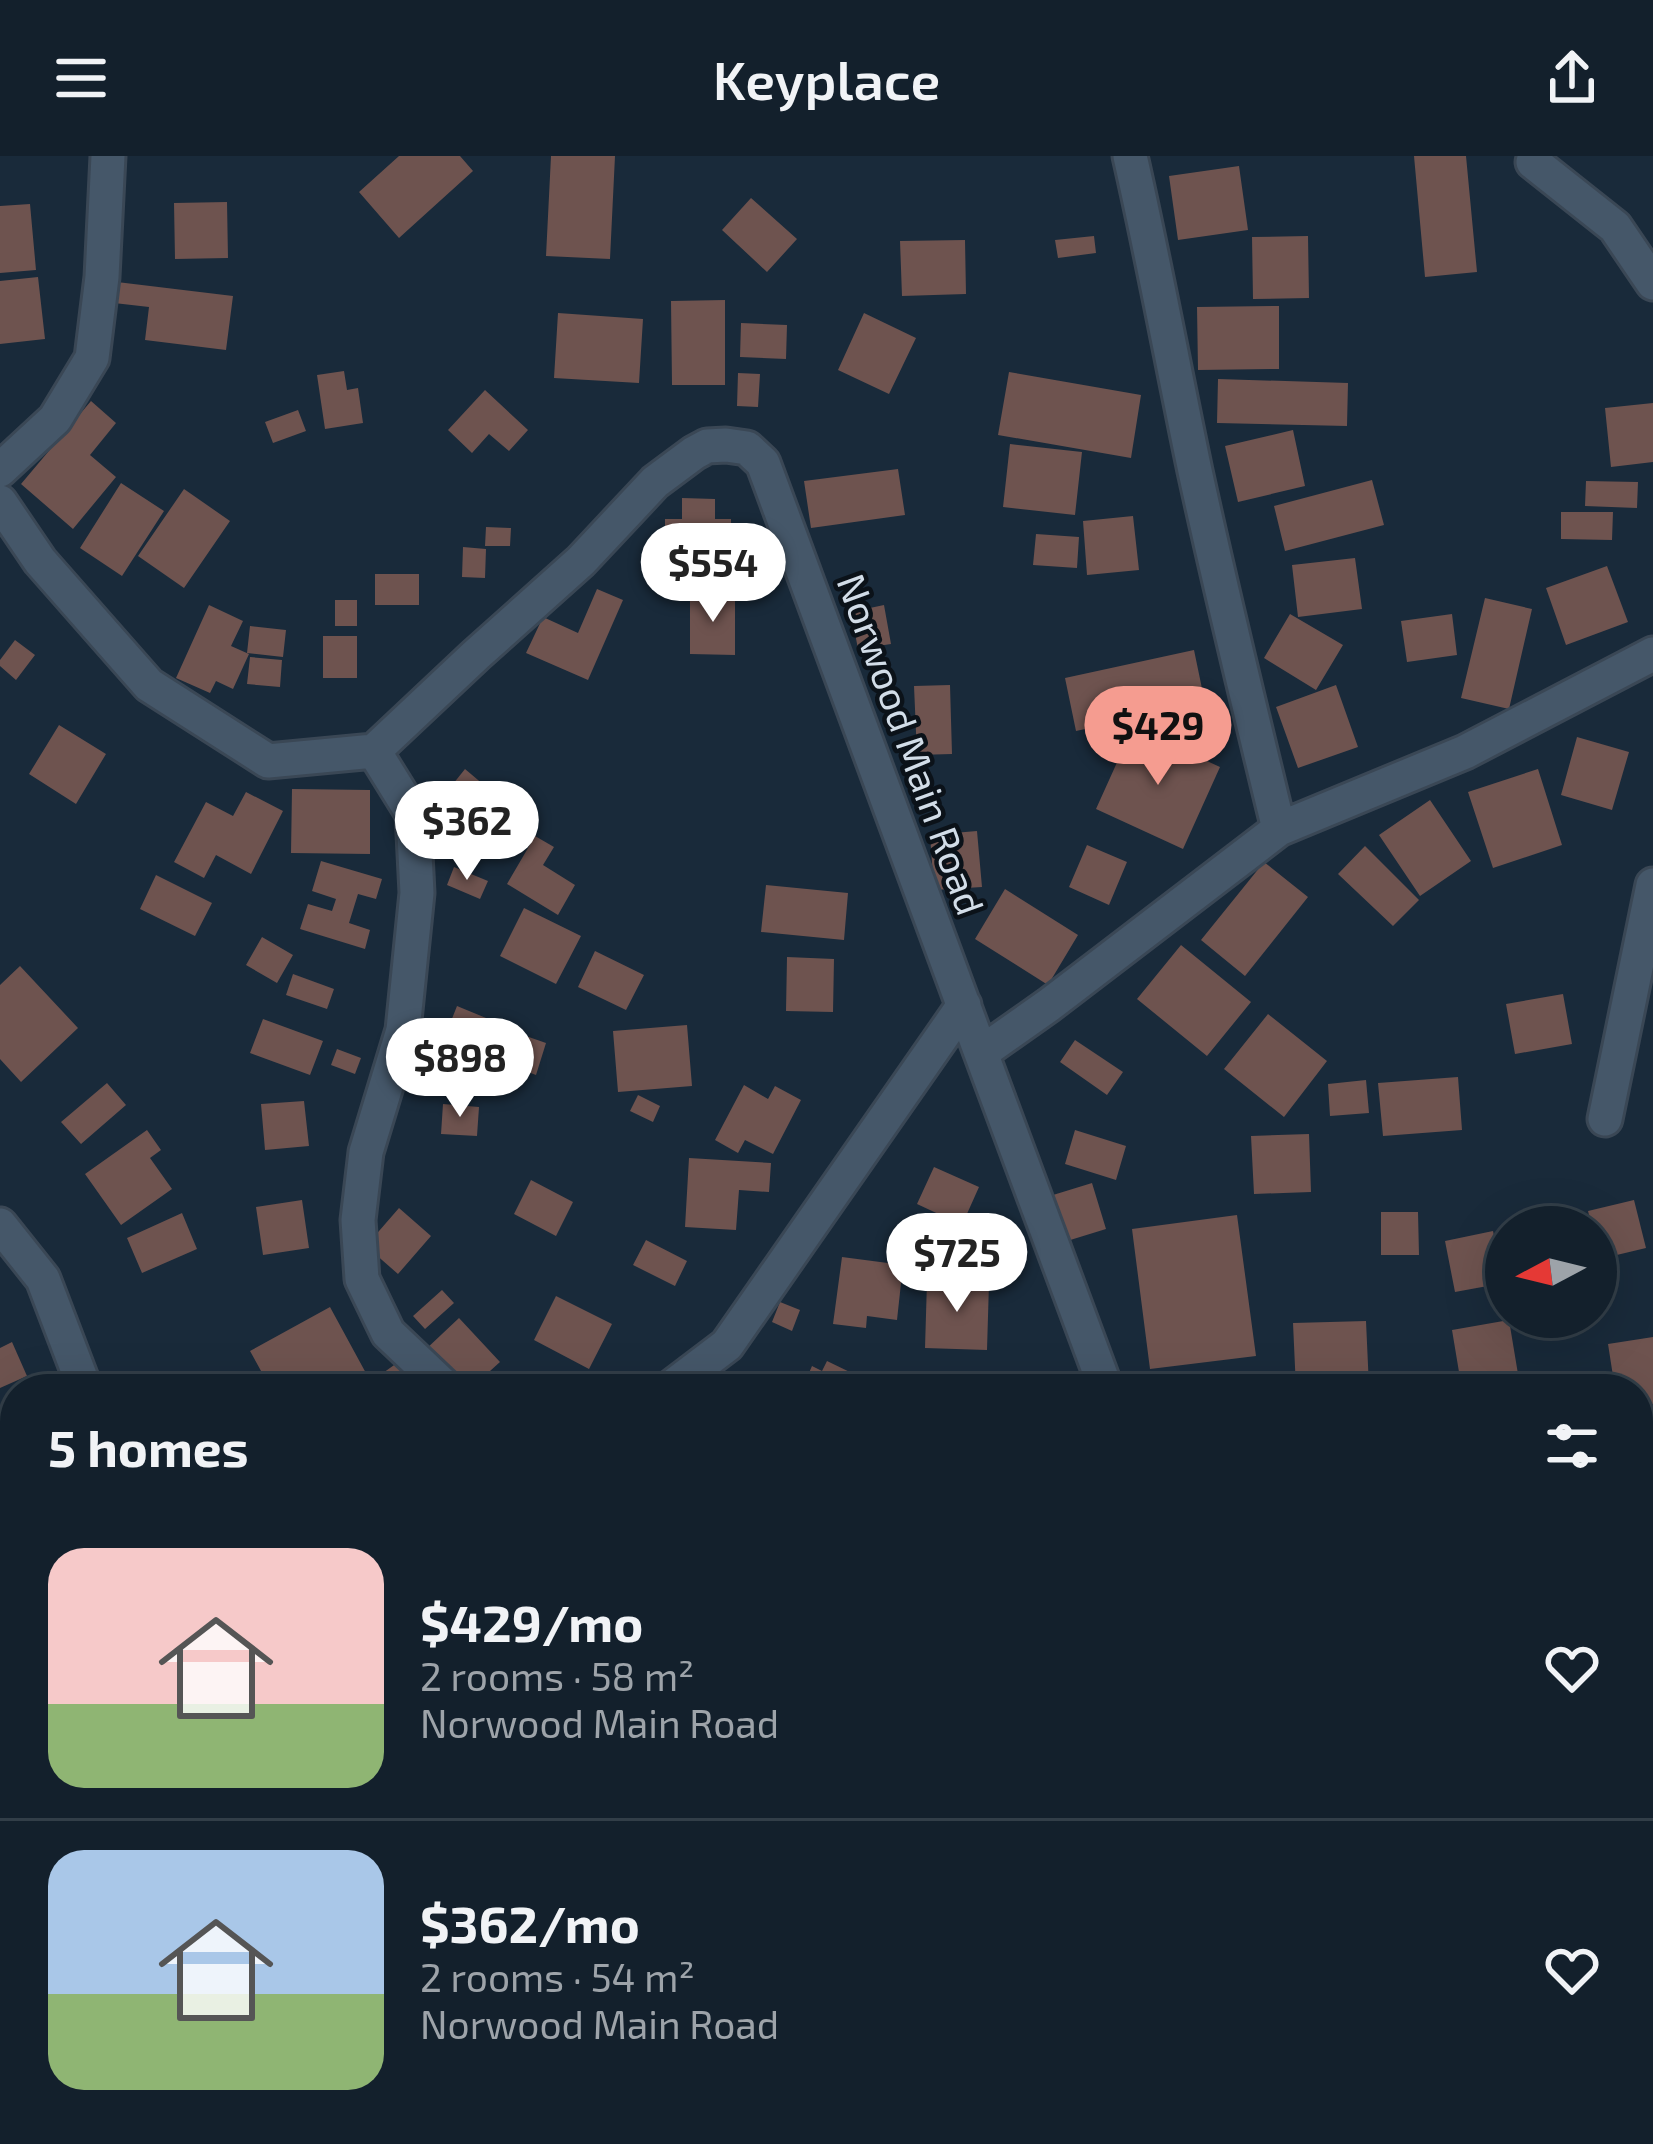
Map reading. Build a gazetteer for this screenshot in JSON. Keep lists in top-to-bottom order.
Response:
{
  "streets": {
    "street": ["Norwood Main Road"]
  },
  "north": "left",
  "page": {
    "header": "Keyplace",
    "price": [
      "$554",
      "$429",
      "$362",
      "$898",
      "$725"
    ],
    "heading": "5 homes",
    "list": [
      {
        "name": "$429/mo",
        "note": "2 rooms · 58 m² · Norwood Main Road"
      },
      {
        "name": "$362/mo",
        "note": "2 rooms · 54 m² · Norwood Main Road"
      }
    ]
  }
}
